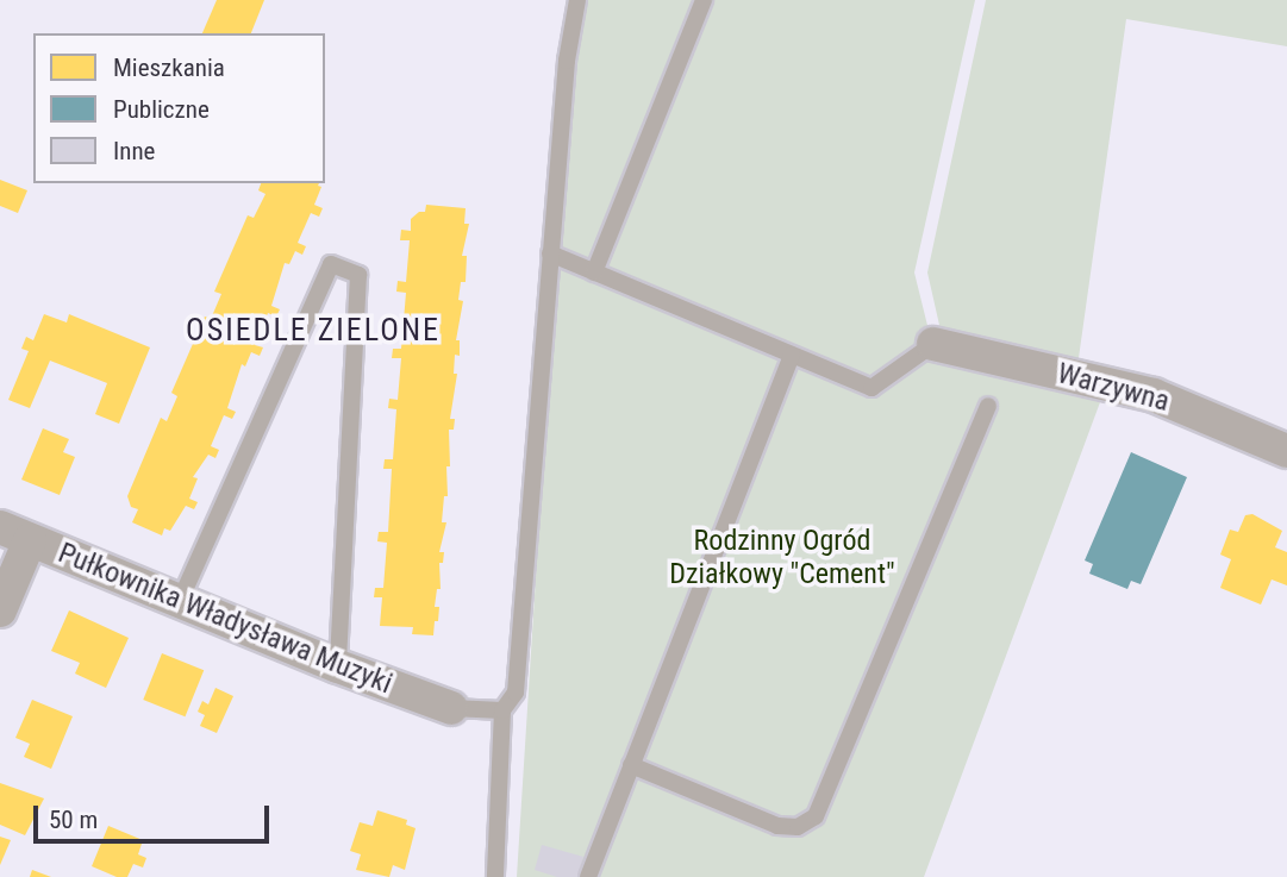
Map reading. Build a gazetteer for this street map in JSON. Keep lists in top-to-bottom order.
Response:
{
  "streets": {
    "street": ["Warzywna", "Pułkownika Władysława Muzyki"]
  },
  "districts": ["OSIEDLE ZIELONE"],
  "parks": ["Rodzinny Ogród Działkowy \"Cement\""],
  "legend": ["Mieszkania", "Publiczne", "Inne"],
  "scale_bar": "50 m"
}
